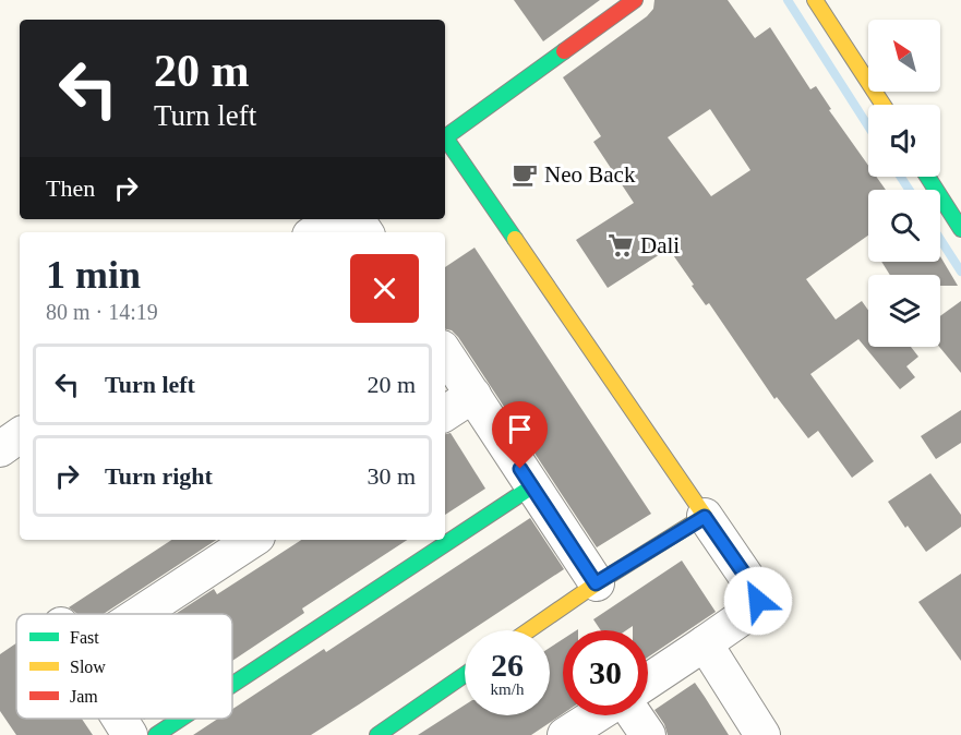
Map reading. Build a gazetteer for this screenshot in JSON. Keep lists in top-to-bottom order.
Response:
{
  "places": {
    "cafe": ["Neo Back"],
    "supermarket": ["Dali"]
  },
  "legend": ["Fast", "Slow", "Jam"],
  "north": "top left",
  "page": {
    "turn": ["20 m", "Turn left"],
    "then": "Then",
    "heading": ["1 min", "80 m · 14:19"],
    "list": [
      {
        "name": "Turn left",
        "value": "20 m"
      },
      {
        "name": "Turn right",
        "value": "30 m"
      }
    ],
    "speed": "26 km/h",
    "limit": "30"
  }
}
